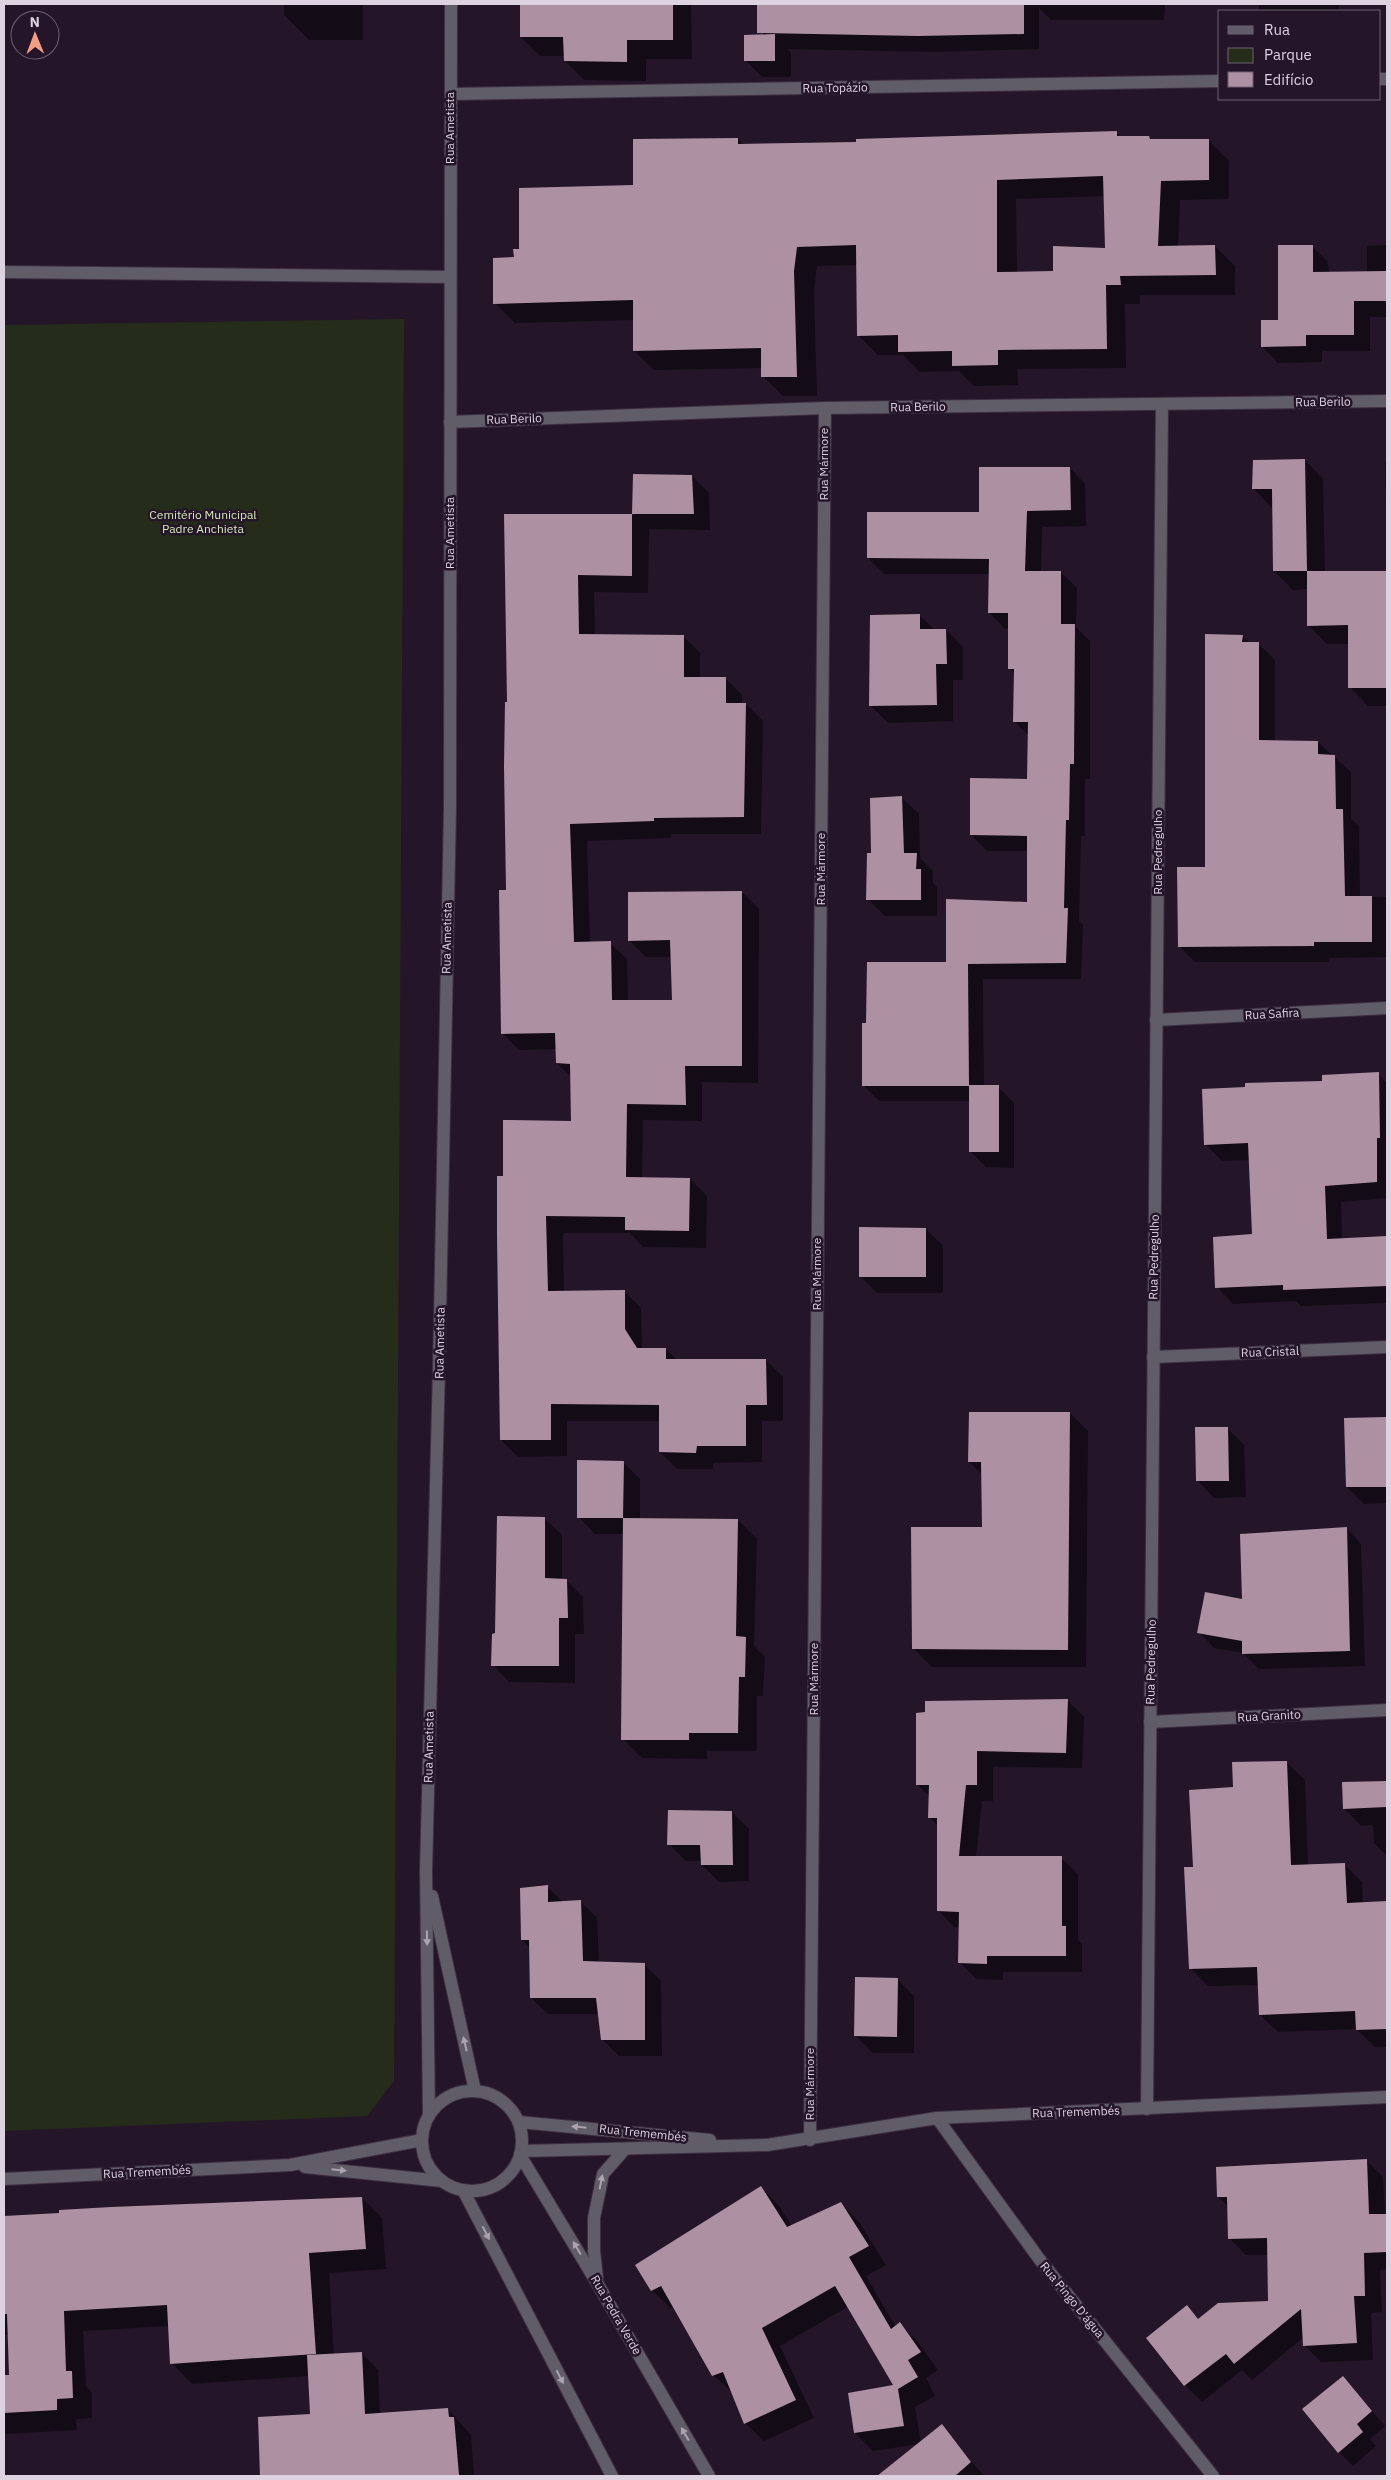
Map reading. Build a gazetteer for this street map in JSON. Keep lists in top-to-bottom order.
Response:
{
  "streets": {
    "street": [
      "Rua Topázio",
      "Rua Ametista",
      "Rua Berilo",
      "Rua Mármore",
      "Rua Pedregulho",
      "Rua Safira",
      "Rua Cristal",
      "Rua Granito",
      "Rua Tremembés",
      "Rua Pingo D'água",
      "Rua Pedra Verde"
    ]
  },
  "crossings": [
    ["Rua Topázio", "Rua Ametista"],
    ["Rua Ametista", "Rua Berilo"],
    ["Rua Ametista", "Rua Tremembés"],
    ["Rua Ametista", "Rua Pedra Verde"],
    ["Rua Berilo", "Rua Mármore"],
    ["Rua Berilo", "Rua Pedregulho"],
    ["Rua Mármore", "Rua Tremembés"],
    ["Rua Pedregulho", "Rua Safira"],
    ["Rua Pedregulho", "Rua Cristal"],
    ["Rua Pedregulho", "Rua Granito"],
    ["Rua Pedregulho", "Rua Tremembés"],
    ["Rua Tremembés", "Rua Pingo D'água"],
    ["Rua Tremembés", "Rua Pedra Verde"]
  ],
  "parks": ["Cemitério Municipal Padre Anchieta"],
  "legend": ["Rua", "Parque", "Edifício"],
  "north": "top"
}
